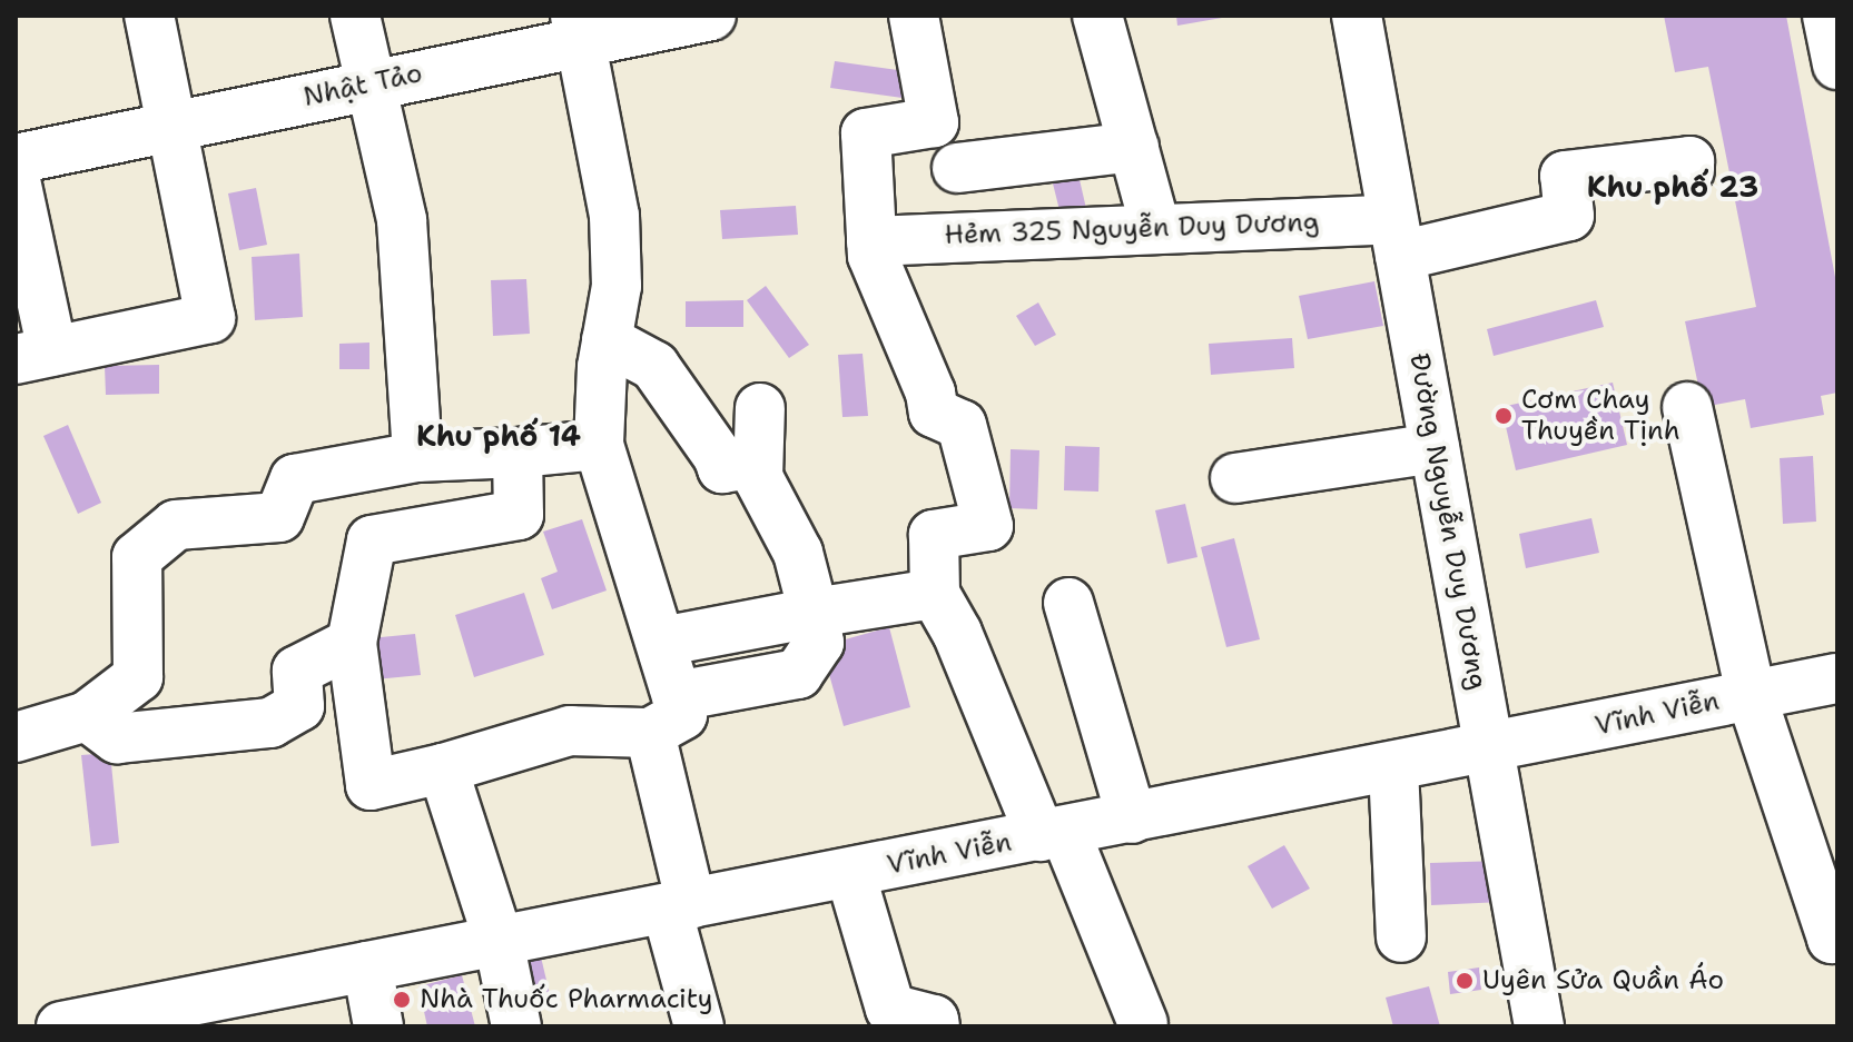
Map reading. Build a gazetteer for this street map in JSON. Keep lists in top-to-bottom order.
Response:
{
  "streets": {
    "street": [
      "Nhật Tảo",
      "Hẻm 325 Nguyễn Duy Dương",
      "Đường Nguyễn Duy Dương",
      "Vĩnh Viễn"
    ]
  },
  "crossings": [
    ["Hẻm 325 Nguyễn Duy Dương", "Đường Nguyễn Duy Dương"],
    ["Đường Nguyễn Duy Dương", "Vĩnh Viễn"]
  ],
  "districts": ["Khu phố 23", "Khu phố 14"],
  "places": ["Cơm Chay Thuyền Tịnh", "Uyên Sửa Quần Áo", "Nhà Thuốc Pharmacity"]
}
